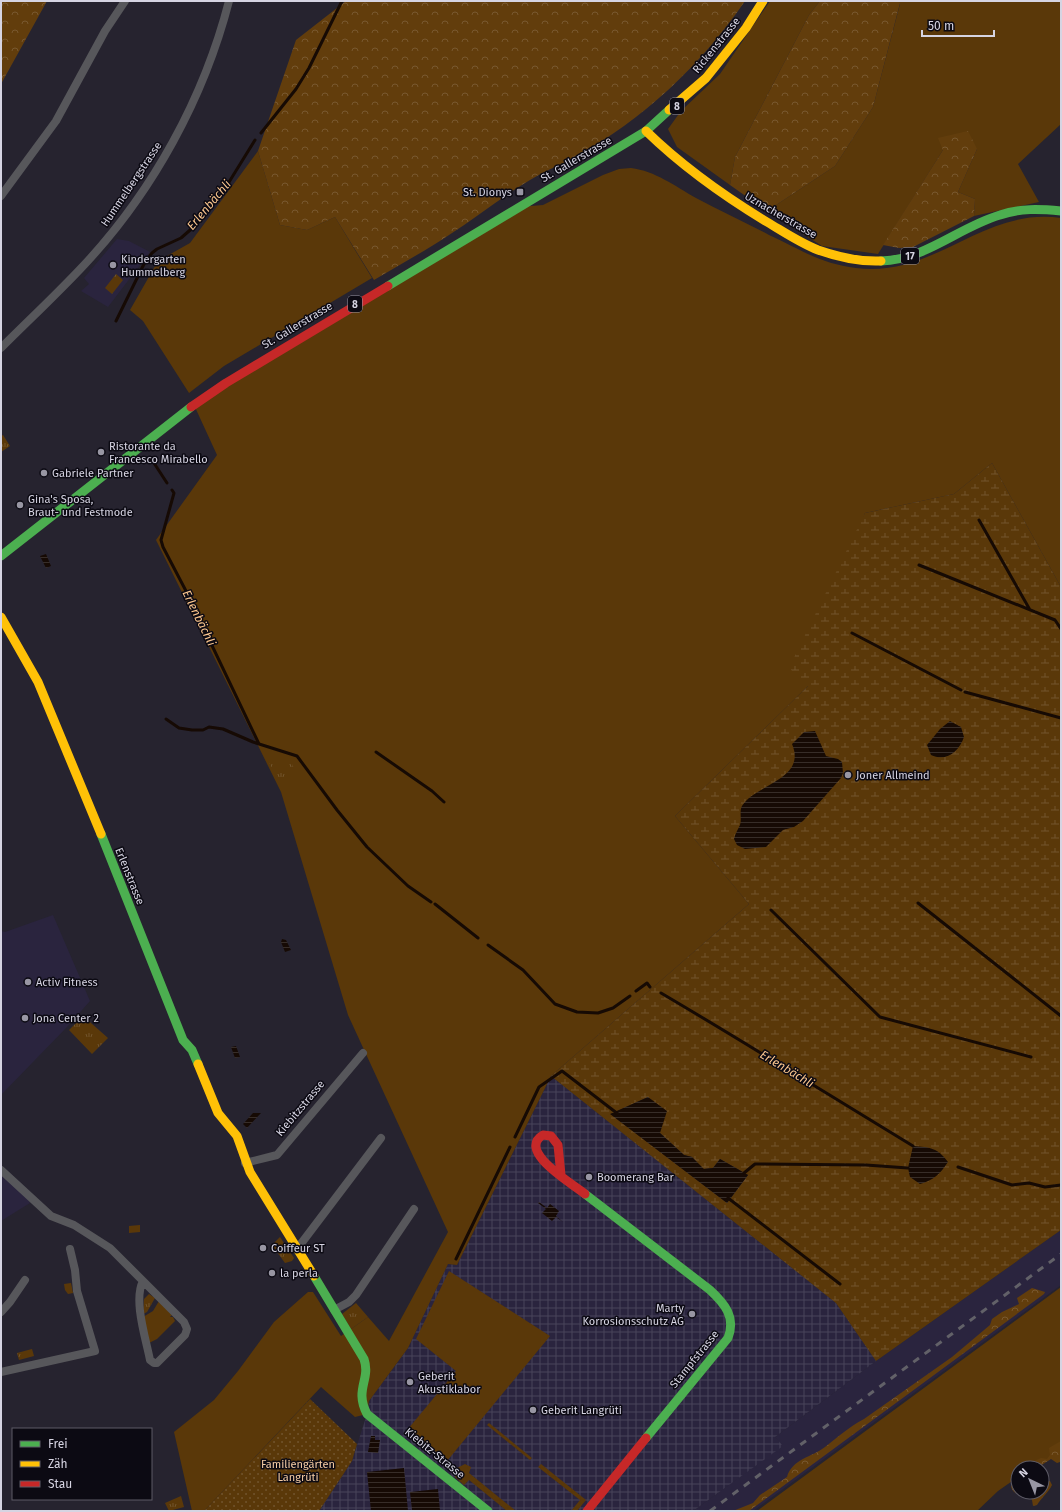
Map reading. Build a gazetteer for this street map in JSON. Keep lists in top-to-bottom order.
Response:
{
  "streets": {
    "street": [
      "Rickenstrasse",
      "8",
      "St. Gallerstrasse",
      "Hummelbergstrasse",
      "Uznacherstrasse",
      "17",
      "Erlenstrasse",
      "Kiebitzstrasse",
      "Stampfstrasse",
      "Kiebitz-Strasse"
    ]
  },
  "crossings": [
    ["Rickenstrasse", "St. Gallerstrasse"],
    ["Rickenstrasse", "Uznacherstrasse"],
    ["St. Gallerstrasse", "Uznacherstrasse"],
    ["Erlenstrasse", "Kiebitzstrasse"]
  ],
  "water": ["Erlenbächli"],
  "parks": ["Familiengärten Langrüti"],
  "places": {
    "transit": ["St. Dionys"],
    "other": [
      "Kindergarten Hummelberg",
      "Ristorante da Francesco Mirabello",
      "Gabriele Partner",
      "Gina's Sposa, Braut- und Festmode",
      "Joner Allmeind",
      "Activ Fitness",
      "Jona Center 2",
      "Boomerang Bar",
      "Coiffeur ST",
      "la perla",
      "Marty Korrosionsschutz AG",
      "Geberit Akustiklabor",
      "Geberit Langrüti"
    ]
  },
  "legend": ["Frei", "Zäh", "Stau"],
  "scale_bar": "50 m",
  "north": "top left"
}
